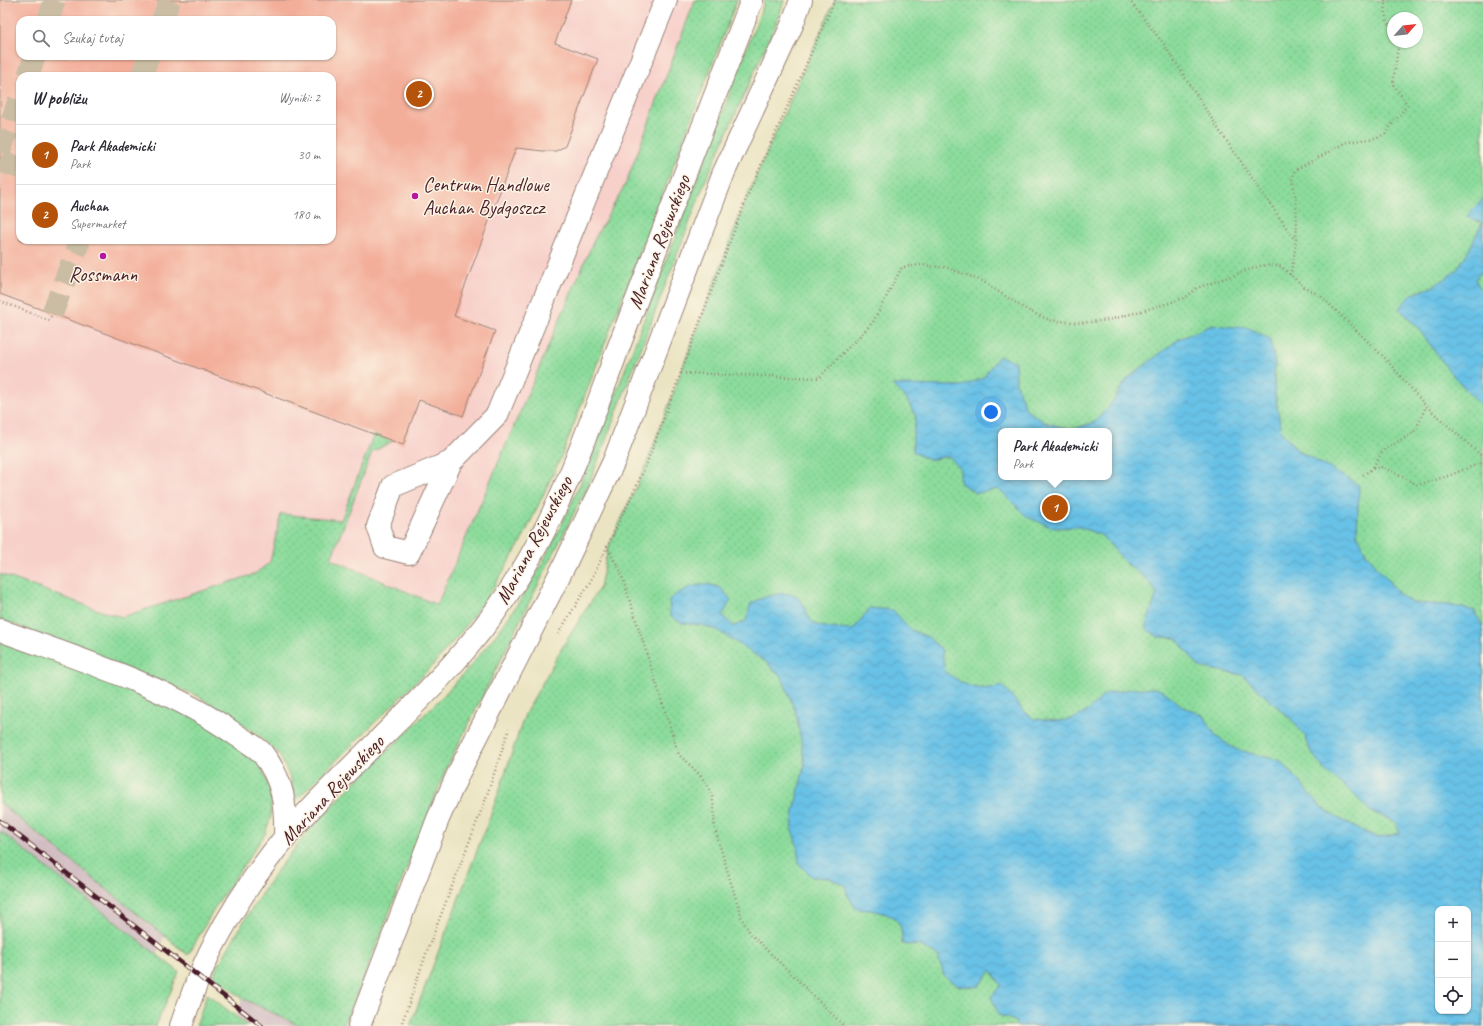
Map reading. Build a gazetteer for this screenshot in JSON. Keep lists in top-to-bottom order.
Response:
{
  "streets": {
    "street": ["Mariana Rejewskiego"]
  },
  "places": ["Centrum Handlowe Auchan Bydgoszcz", "Rossmann"],
  "north": "top right",
  "page": {
    "search": "Szukaj tutaj",
    "heading": ["W pobliżu", "Wyniki: 2"],
    "pins": ["2", "1"],
    "list": [
      {
        "mark": "1",
        "name": "Park Akademicki",
        "note": "Park",
        "value": "30 m"
      },
      {
        "mark": "2",
        "name": "Auchan",
        "note": "Supermarket",
        "value": "180 m"
      }
    ],
    "popup": ["Park Akademicki", "Park"],
    "map_buttons": ["+", "−"]
  }
}
